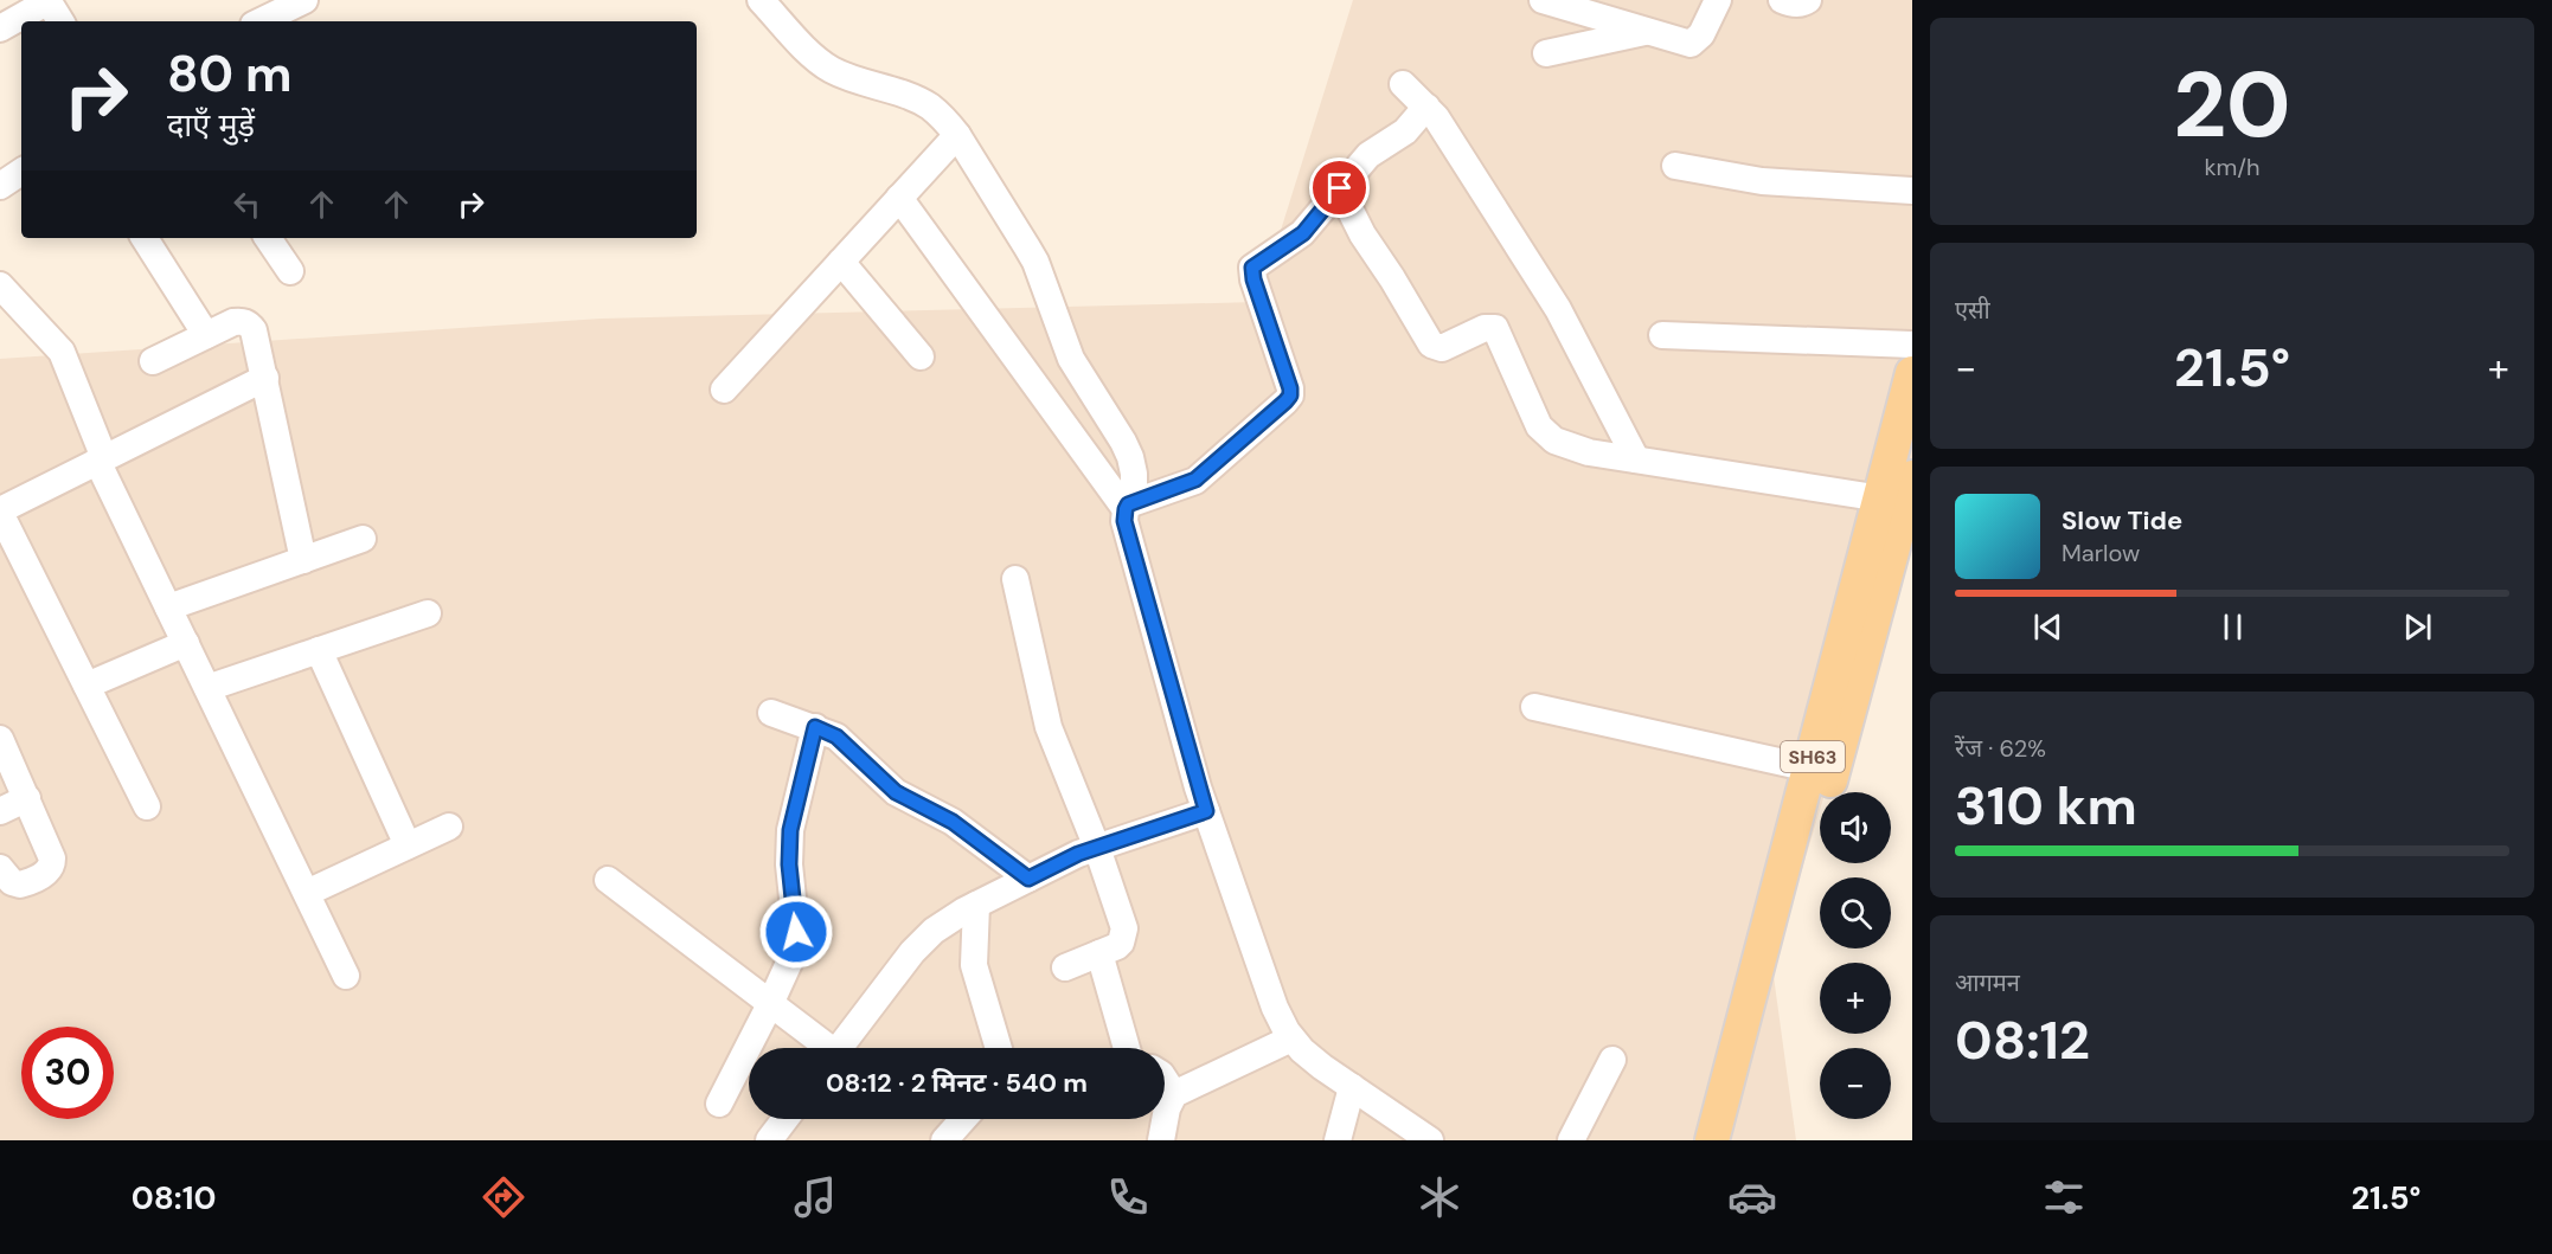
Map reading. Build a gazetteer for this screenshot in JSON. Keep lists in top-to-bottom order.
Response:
{
  "streets": {
    "main road": ["SH63"]
  },
  "page": {
    "tile": [
      ["20", "km/h"],
      "एसी",
      ["रेंज · 62%", "310 km"],
      ["आगमन", "08:12"]
    ],
    "turn": ["80 m", "दाएँ मुड़ें"],
    "heat": ["−", "21.5°", "+"],
    "song": ["Slow Tide", "Marlow"],
    "map_buttons": ["+", "−"],
    "limit": "30",
    "trip": "08:12 · 2 मिनट · 540 m",
    "tabs": ["08:10", "21.5°"]
  }
}
